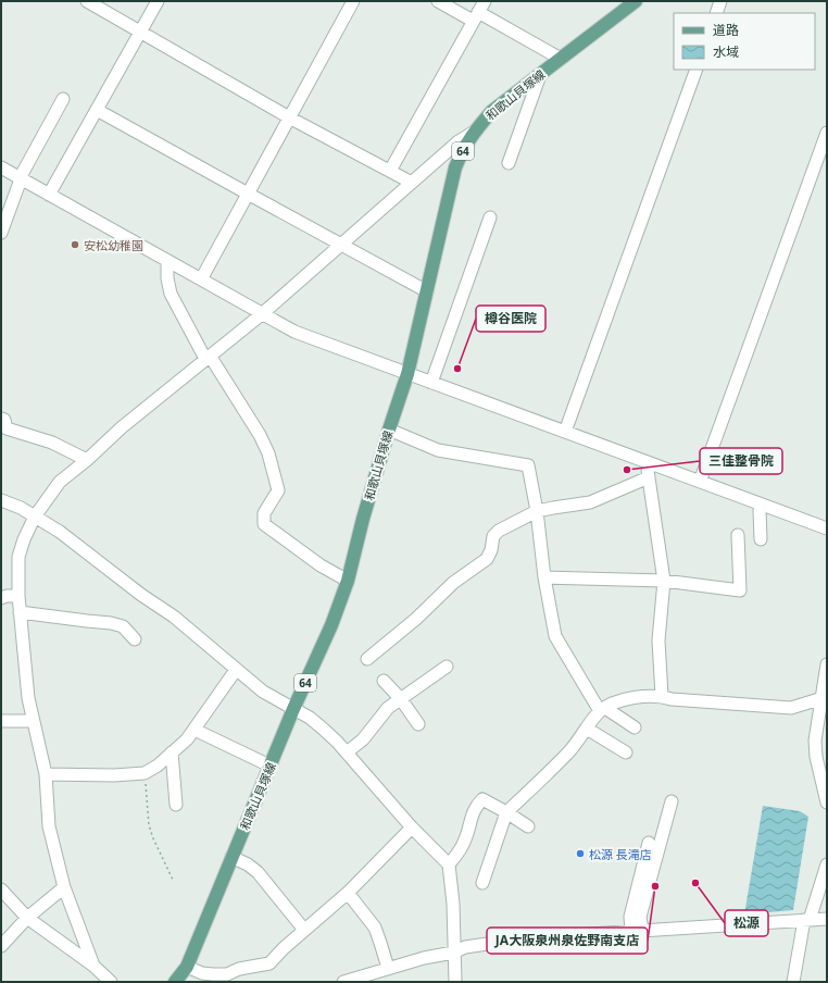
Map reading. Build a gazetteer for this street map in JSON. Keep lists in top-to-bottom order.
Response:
{
  "streets": {
    "main road": ["和歌山貝塚線", "64"]
  },
  "places": [
    "安松幼稚園",
    "樽谷医院",
    "三佳整骨院",
    "松源 長滝店",
    "松源",
    "JA大阪泉州泉佐野南支店"
  ],
  "legend": ["道路", "水域"]
}
